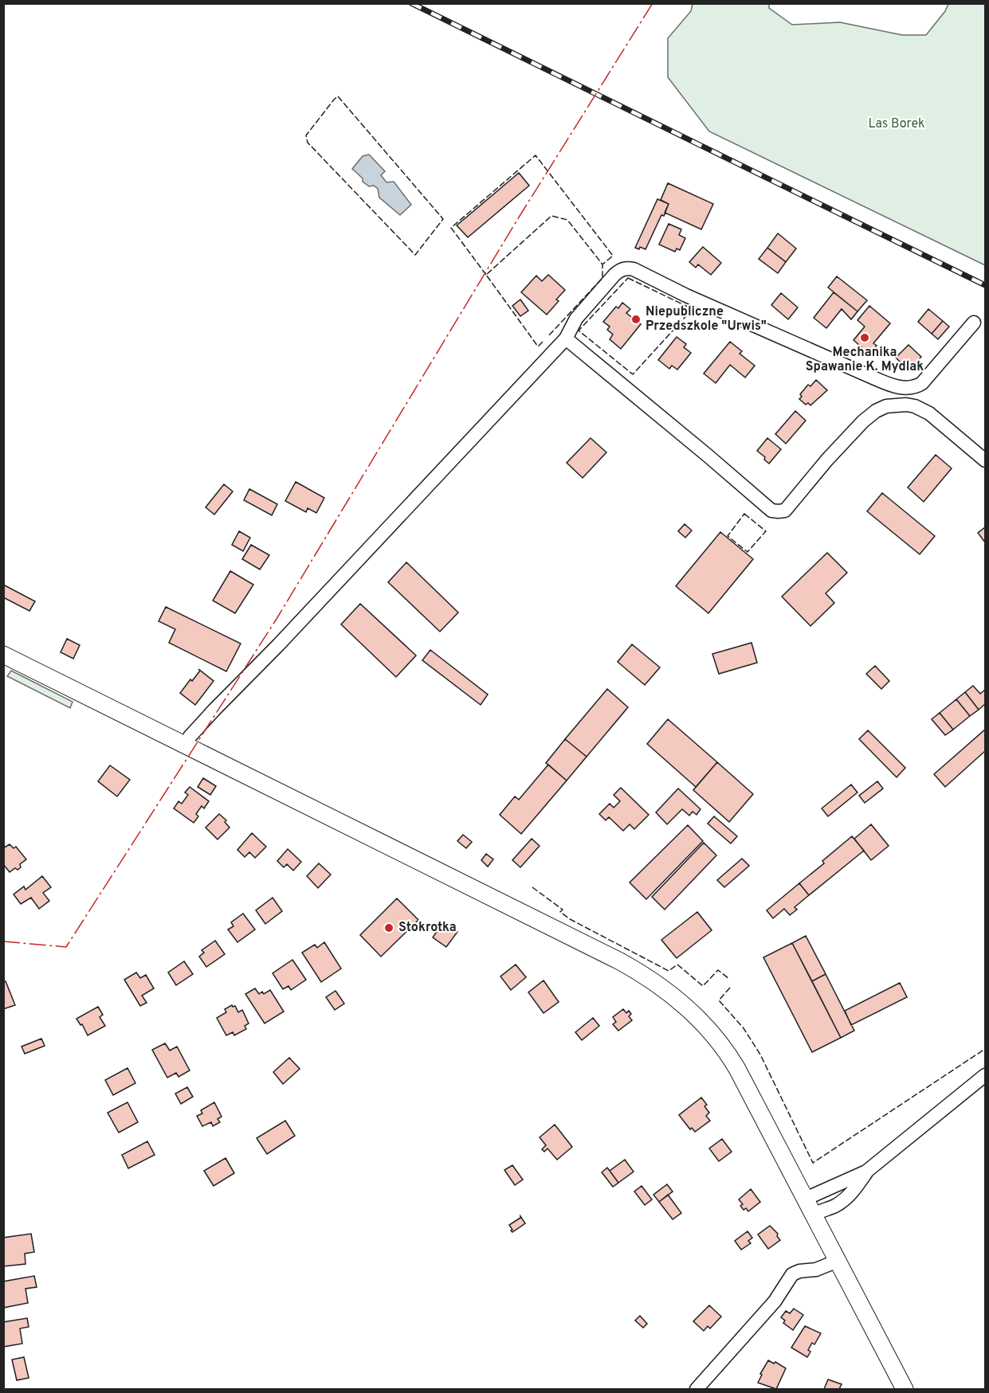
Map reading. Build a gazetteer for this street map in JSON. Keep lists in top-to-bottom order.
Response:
{
  "parks": ["Las Borek"],
  "places": ["Niepubliczne Przedszkole \"Urwis\"", "Mechanika Spawanie K. Mydlak", "Stokrotka"]
}
